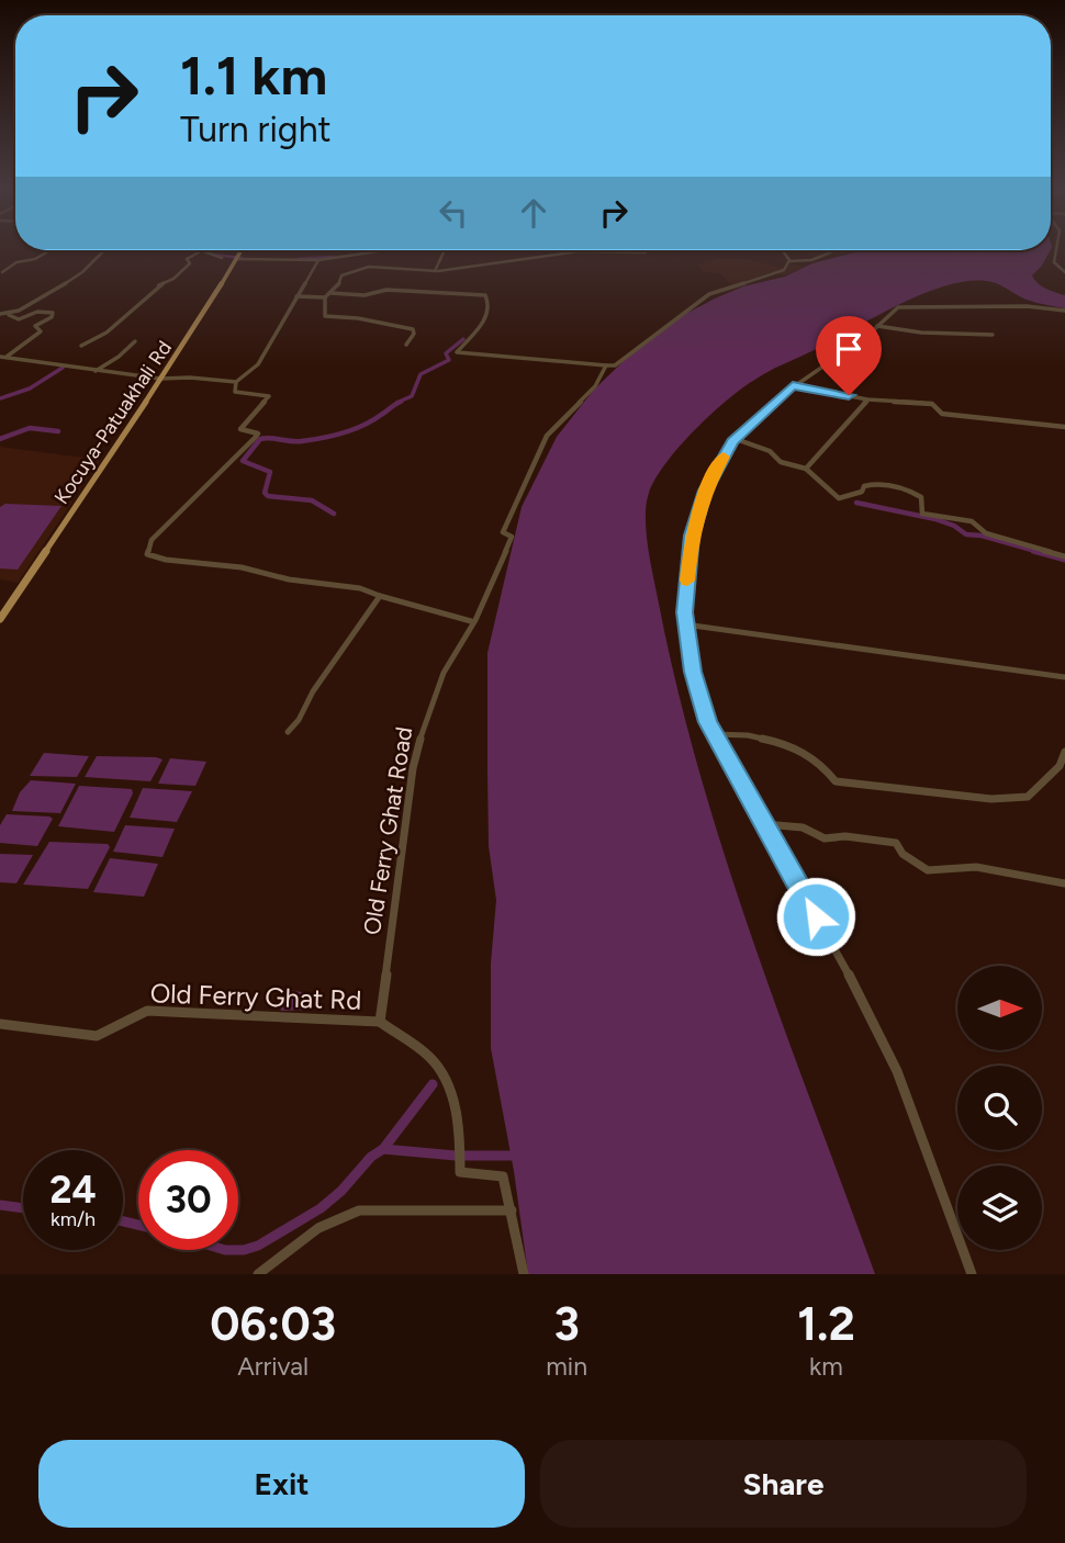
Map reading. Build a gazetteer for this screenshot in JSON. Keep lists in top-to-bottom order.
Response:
{
  "streets": {
    "main road": ["Kocuya-Patuakhali Rd"],
    "street": ["Old Ferry Ghat Road", "Old Ferry Ghat Rd"]
  },
  "crossings": [
    ["Old Ferry Ghat Road", "Old Ferry Ghat Rd"]
  ],
  "north": "right",
  "page": {
    "turn": ["1.1 km", "Turn right"],
    "speed": "24 km/h",
    "limit": "30",
    "eta": [
      "06:03",
      "Arrival",
      "3",
      "min",
      "1.2",
      "km"
    ],
    "buttons": ["Exit", "Share"]
  }
}
